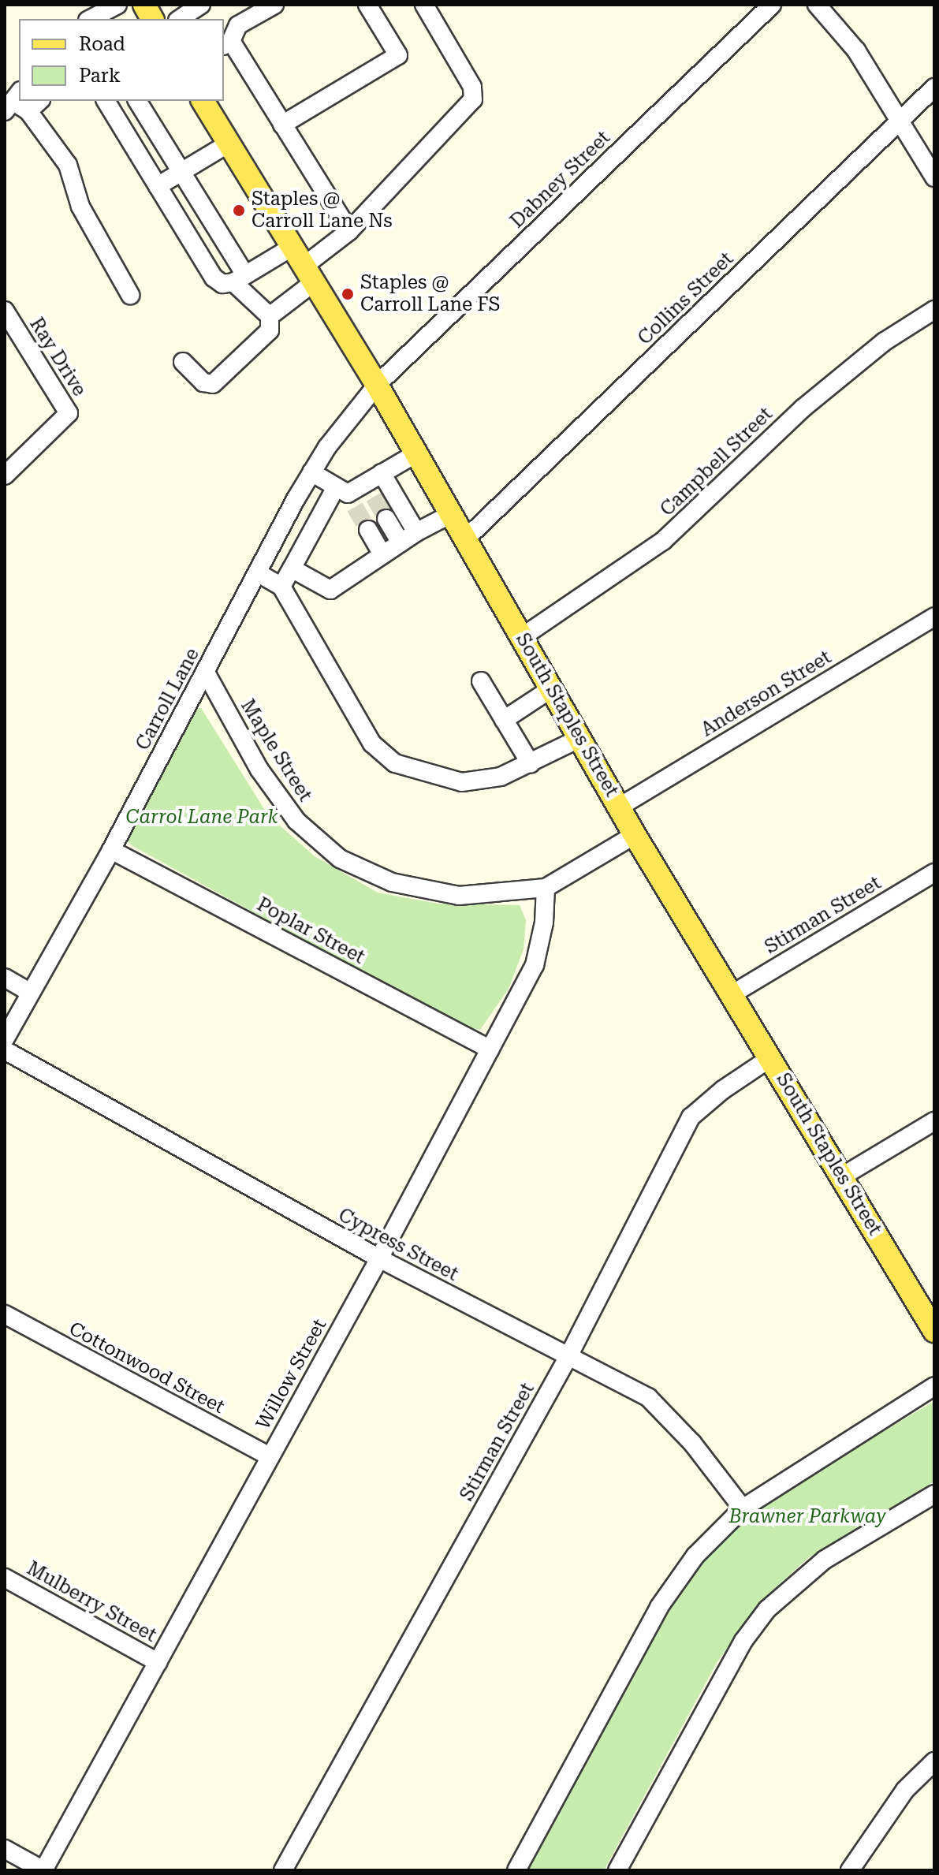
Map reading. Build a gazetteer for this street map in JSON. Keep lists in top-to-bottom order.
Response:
{
  "streets": {
    "main road": ["South Staples Street"],
    "street": [
      "Dabney Street",
      "Collins Street",
      "Ray Drive",
      "Campbell Street",
      "Anderson Street",
      "Carroll Lane",
      "Maple Street",
      "Stirman Street",
      "Poplar Street",
      "Cypress Street",
      "Cottonwood Street",
      "Willow Street",
      "Mulberry Street"
    ]
  },
  "crossings": [
    ["Dabney Street", "Carroll Lane"],
    ["Dabney Street", "South Staples Street"],
    ["Collins Street", "South Staples Street"],
    ["Campbell Street", "South Staples Street"],
    ["Anderson Street", "South Staples Street"],
    ["Carroll Lane", "South Staples Street"],
    ["Carroll Lane", "Maple Street"],
    ["Carroll Lane", "Poplar Street"],
    ["South Staples Street", "Maple Street"],
    ["South Staples Street", "Stirman Street"],
    ["Maple Street", "Willow Street"],
    ["Stirman Street", "Cypress Street"],
    ["Poplar Street", "Willow Street"],
    ["Cypress Street", "Willow Street"],
    ["Cottonwood Street", "Willow Street"],
    ["Willow Street", "Mulberry Street"]
  ],
  "parks": ["Carrol Lane Park", "Brawner Parkway"],
  "places": ["Staples @ Carroll Lane Ns", "Staples @ Carroll Lane FS"],
  "legend": ["Road", "Park"]
}
